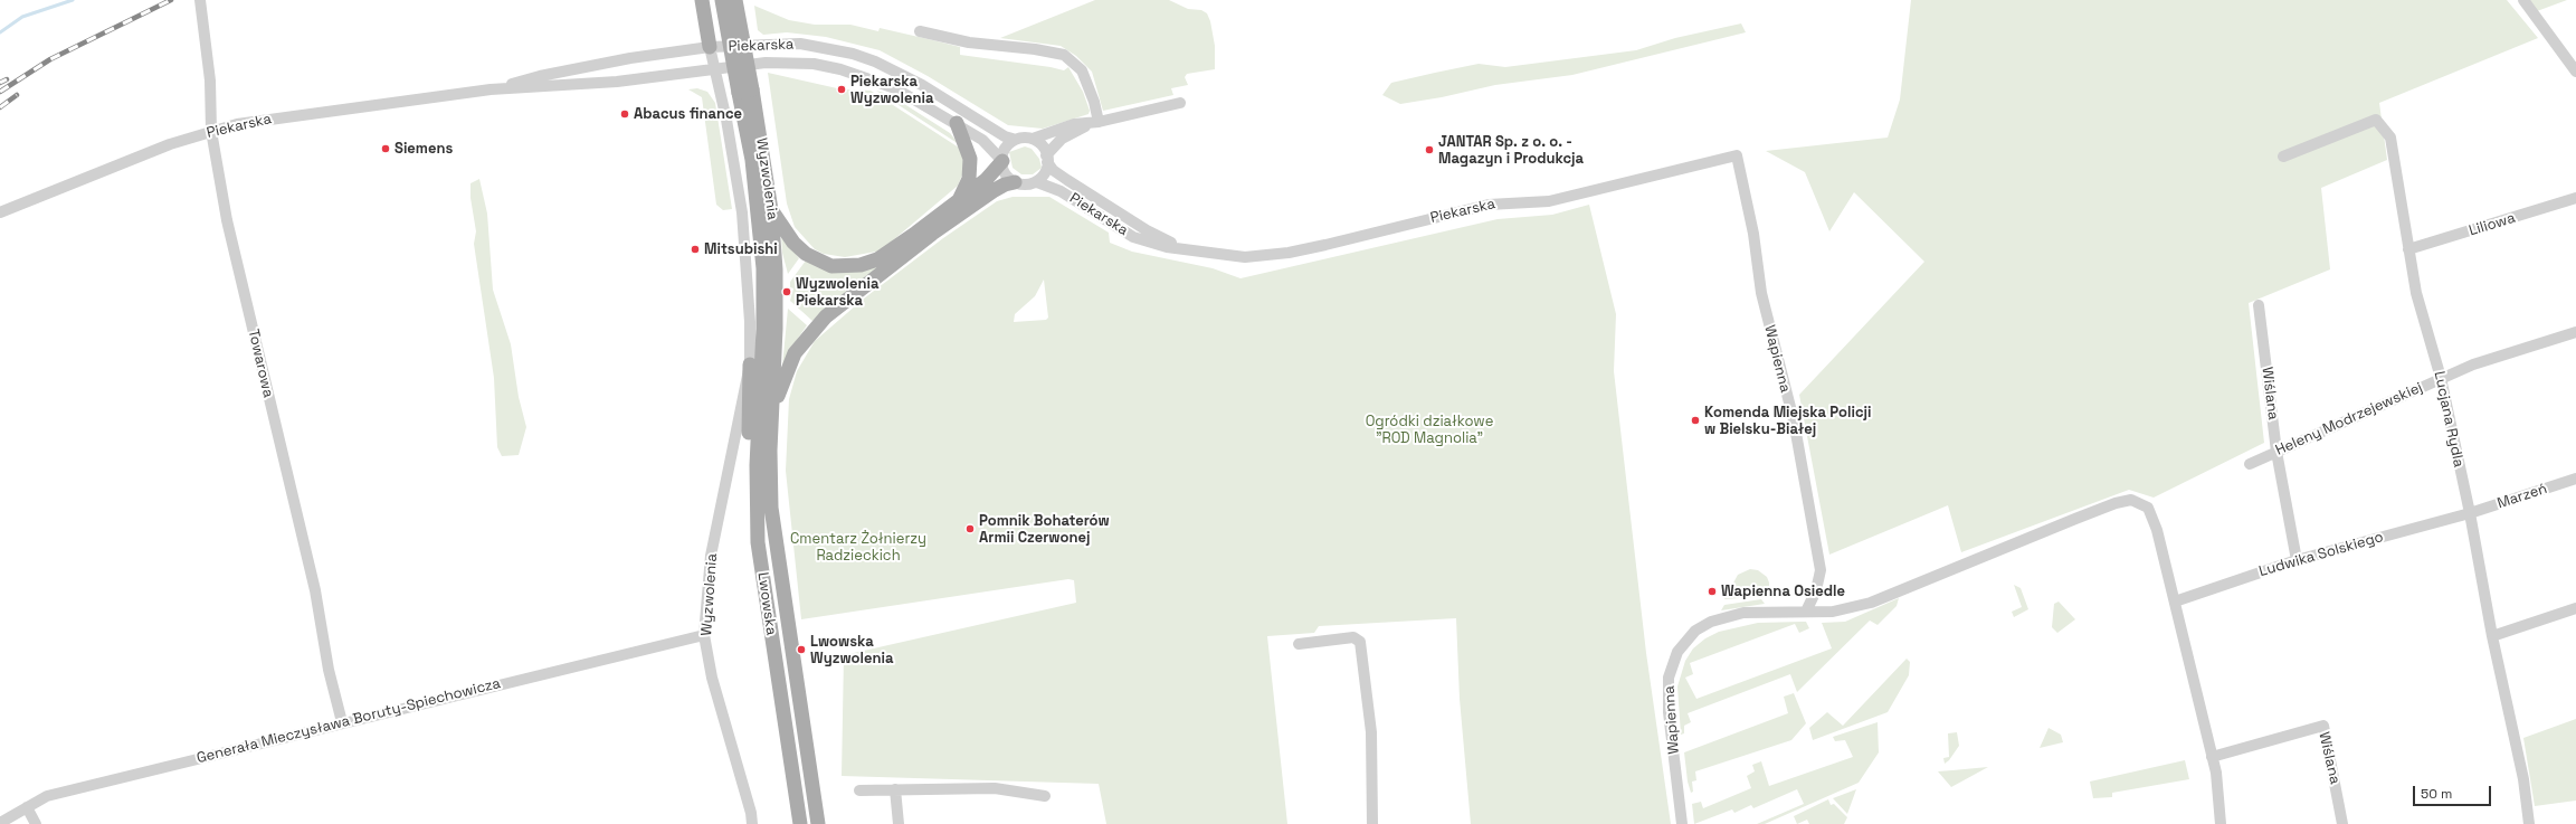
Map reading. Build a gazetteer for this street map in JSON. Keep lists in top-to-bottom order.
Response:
{
  "streets": {
    "main road": ["Wyzwolenia", "Lwowska"],
    "street": [
      "Piekarska",
      "Liliowa",
      "Wapienna",
      "Towarowa",
      "Wiślana",
      "Heleny Modrzejewskiej",
      "Lucjana Rydla",
      "Marzeń",
      "Ludwika Solskiego",
      "Generała Mieczysława Boruty-Spiechowicza"
    ]
  },
  "crossings": [
    ["Piekarska", "Wyzwolenia"],
    ["Piekarska", "Wapienna"],
    ["Piekarska", "Towarowa"],
    ["Wyzwolenia", "Lwowska"],
    ["Wyzwolenia", "Generała Mieczysława Boruty-Spiechowicza"],
    ["Liliowa", "Lucjana Rydla"],
    ["Wapienna", "Ludwika Solskiego"],
    ["Towarowa", "Generała Mieczysława Boruty-Spiechowicza"],
    ["Wiślana", "Heleny Modrzejewskiej"],
    ["Wiślana", "Ludwika Solskiego"],
    ["Heleny Modrzejewskiej", "Lucjana Rydla"],
    ["Lucjana Rydla", "Marzeń"],
    ["Lucjana Rydla", "Ludwika Solskiego"],
    ["Marzeń", "Ludwika Solskiego"]
  ],
  "parks": ["Ogródki działkowe \"ROD Magnolia\"", "Cmentarz Żołnierzy Radzieckich"],
  "places": [
    "Piekarska Wyzwolenia",
    "Abacus finance",
    "Siemens",
    "JANTAR Sp. z o. o. - Magazyn i Produkcja",
    "Mitsubishi",
    "Wyzwolenia Piekarska",
    "Komenda Miejska Policji w Bielsku-Białej",
    "Pomnik Bohaterów Armii Czerwonej",
    "Wapienna Osiedle",
    "Lwowska Wyzwolenia"
  ],
  "scale_bar": "50 m"
}
